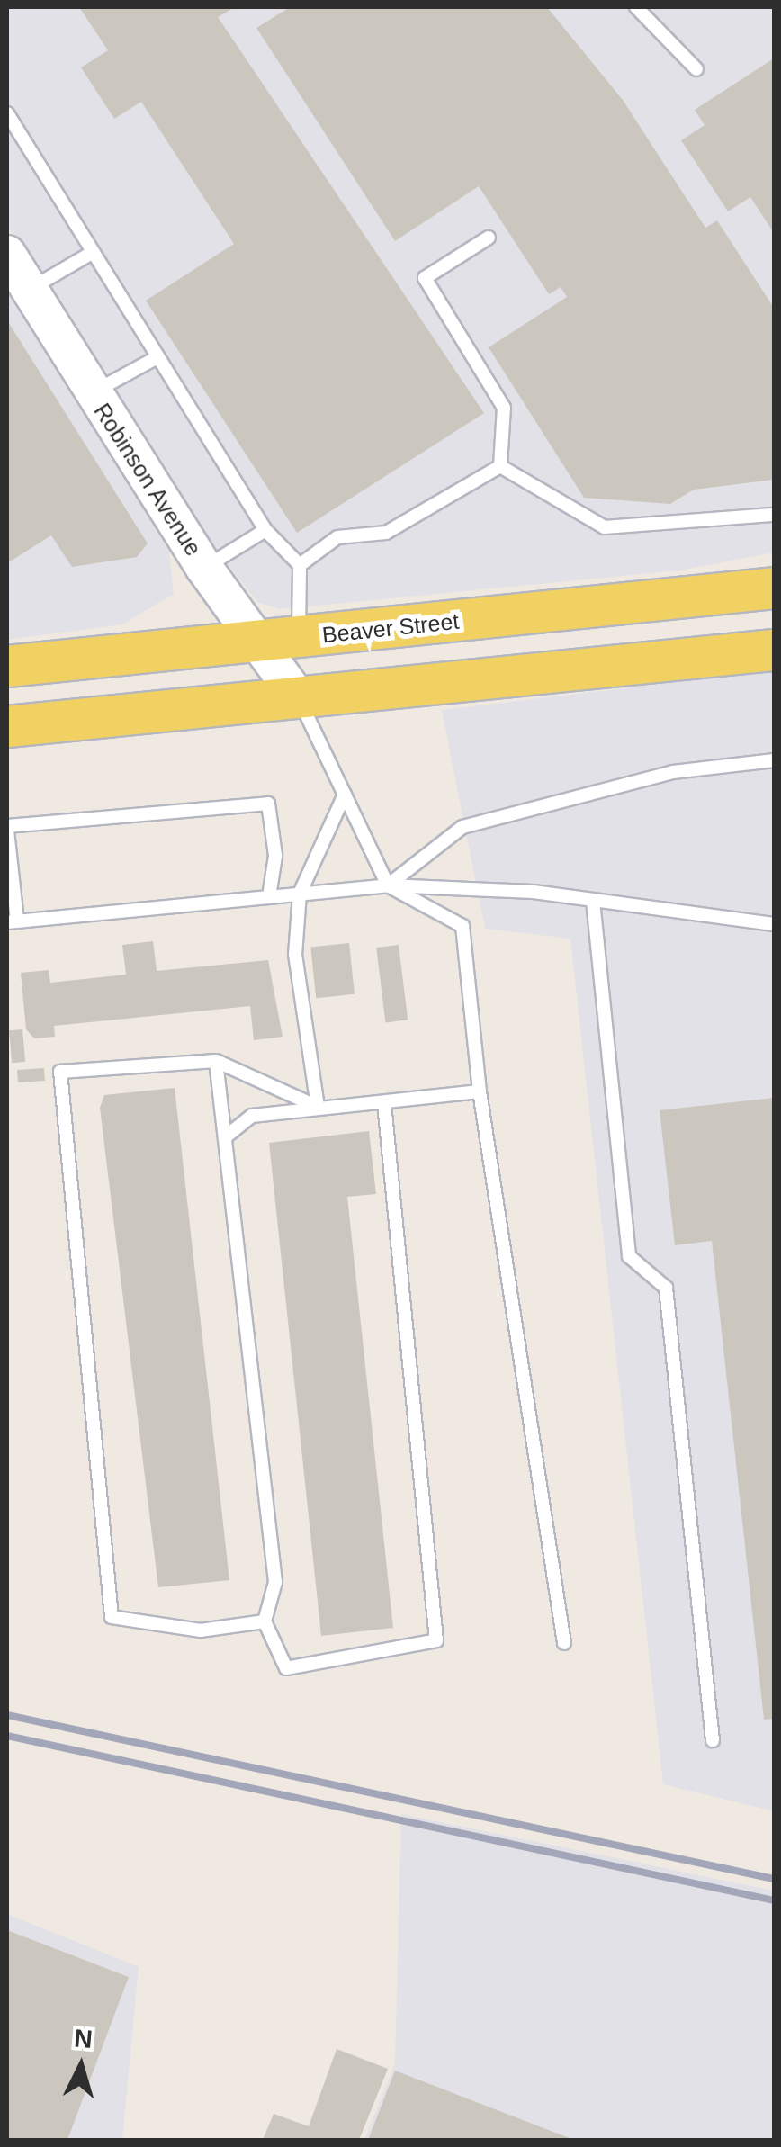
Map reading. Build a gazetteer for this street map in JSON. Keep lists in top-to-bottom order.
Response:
{
  "streets": {
    "main road": ["Beaver Street"],
    "street": ["Robinson Avenue"]
  },
  "crossings": [
    ["Robinson Avenue", "Beaver Street"]
  ],
  "north": "top"
}
